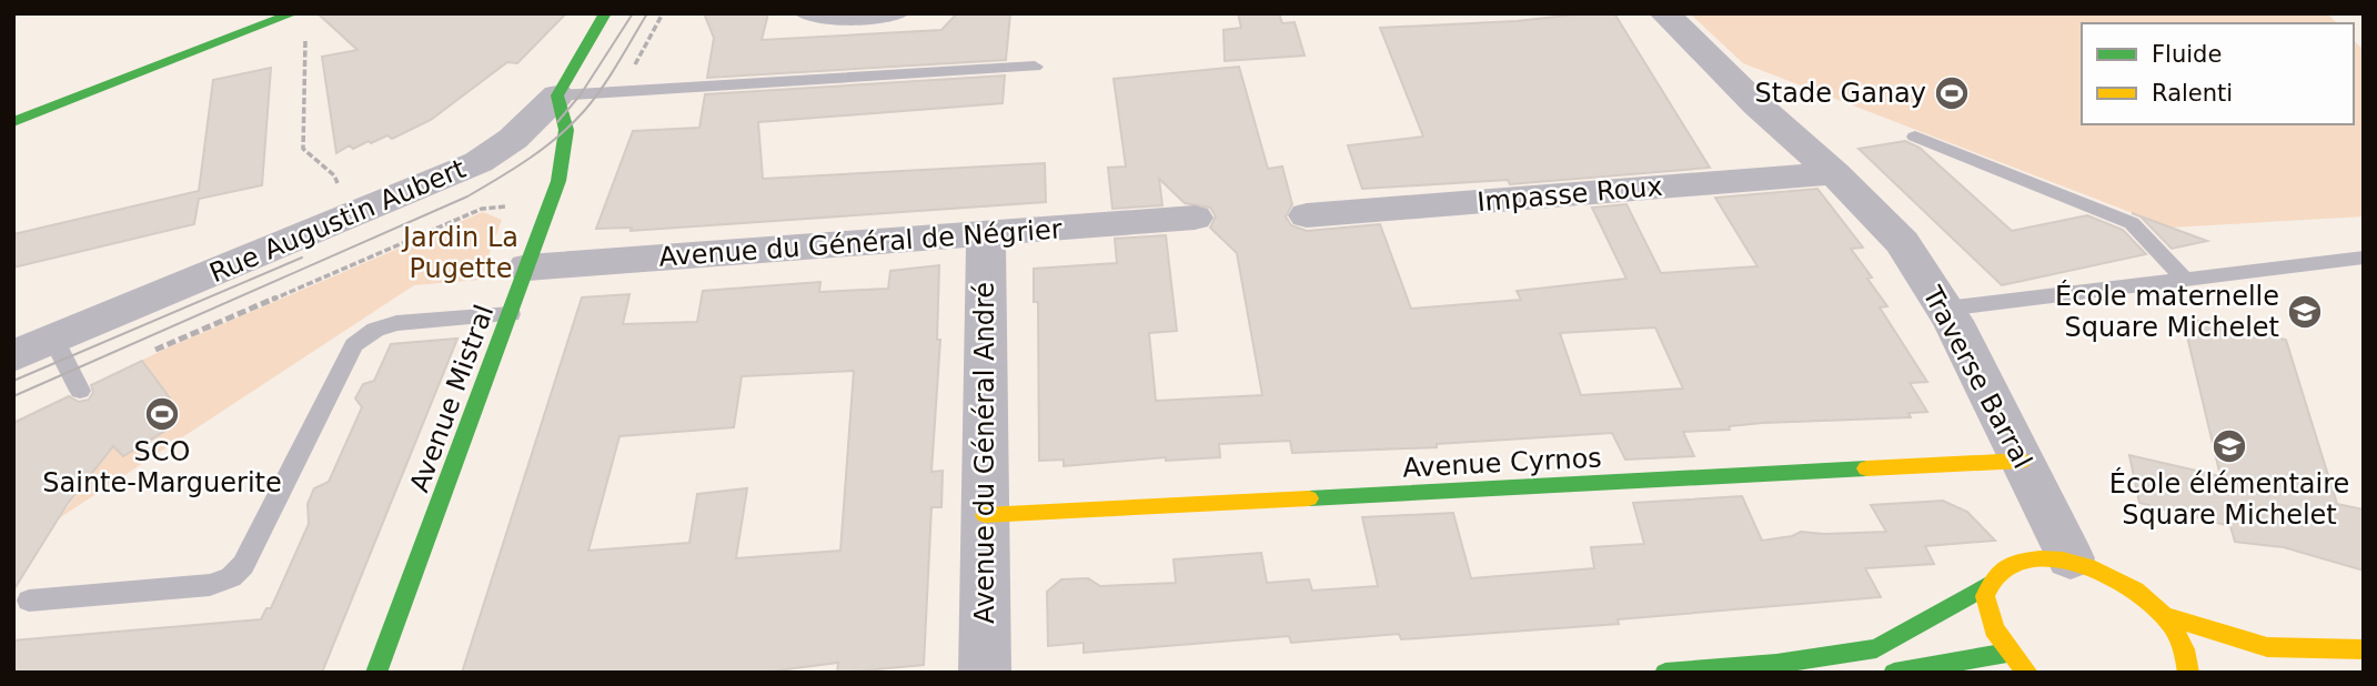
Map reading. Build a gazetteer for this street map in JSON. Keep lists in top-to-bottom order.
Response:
{
  "streets": {
    "street": [
      "Impasse Roux",
      "Rue Augustin Aubert",
      "Avenue du Général de Négrier",
      "Traverse Barral",
      "Avenue Mistral",
      "Avenue du Général André",
      "Avenue Cyrnos"
    ]
  },
  "crossings": [
    ["Impasse Roux", "Traverse Barral"],
    ["Rue Augustin Aubert", "Avenue Mistral"],
    ["Avenue du Général de Négrier", "Avenue Mistral"],
    ["Avenue du Général de Négrier", "Avenue du Général André"],
    ["Traverse Barral", "Avenue Cyrnos"],
    ["Avenue du Général André", "Avenue Cyrnos"]
  ],
  "parks": ["Jardin La Pugette"],
  "places": {
    "sports": ["Stade Ganay", "SCO Sainte-Marguerite"],
    "school or university": ["École maternelle Square Michelet", "École élémentaire Square Michelet"]
  },
  "legend": ["Fluide", "Ralenti"]
}
